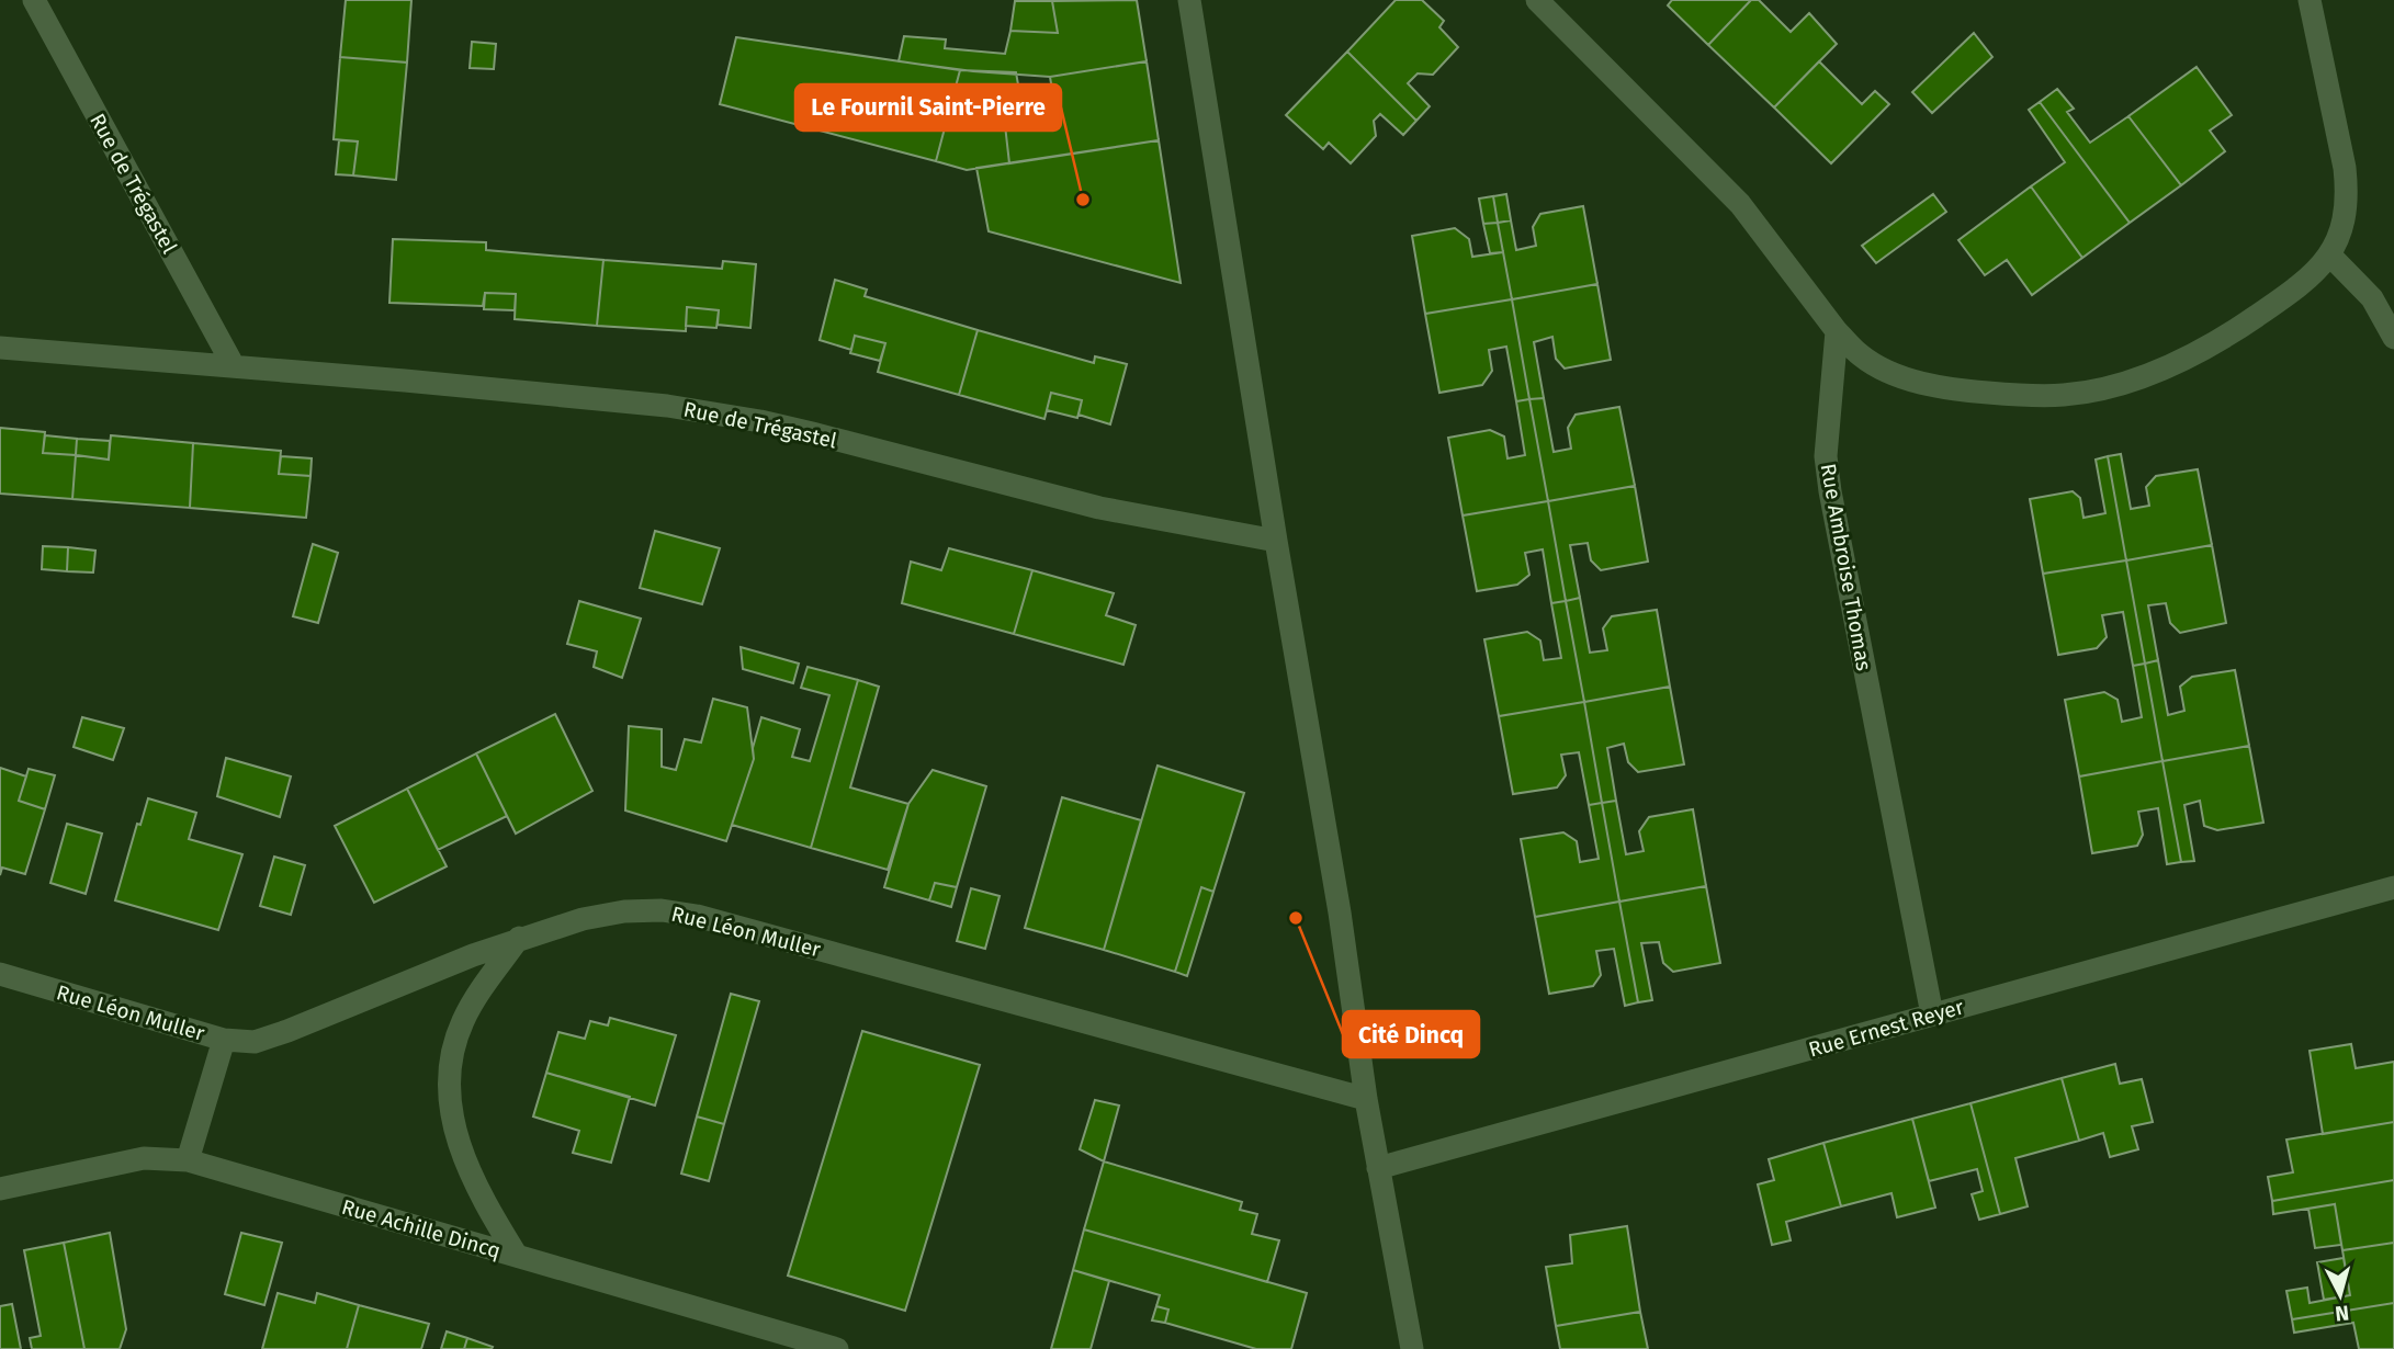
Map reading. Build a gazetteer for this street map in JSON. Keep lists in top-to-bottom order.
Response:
{
  "streets": {
    "street": [
      "Rue de Trégastel",
      "Rue Ambroise Thomas",
      "Rue Léon Muller",
      "Rue Ernest Reyer",
      "Rue Achille Dincq"
    ]
  },
  "crossings": [
    ["Rue Ambroise Thomas", "Rue Ernest Reyer"]
  ],
  "places": ["Le Fournil Saint-Pierre", "Cité Dincq"],
  "north": "bottom"
}
